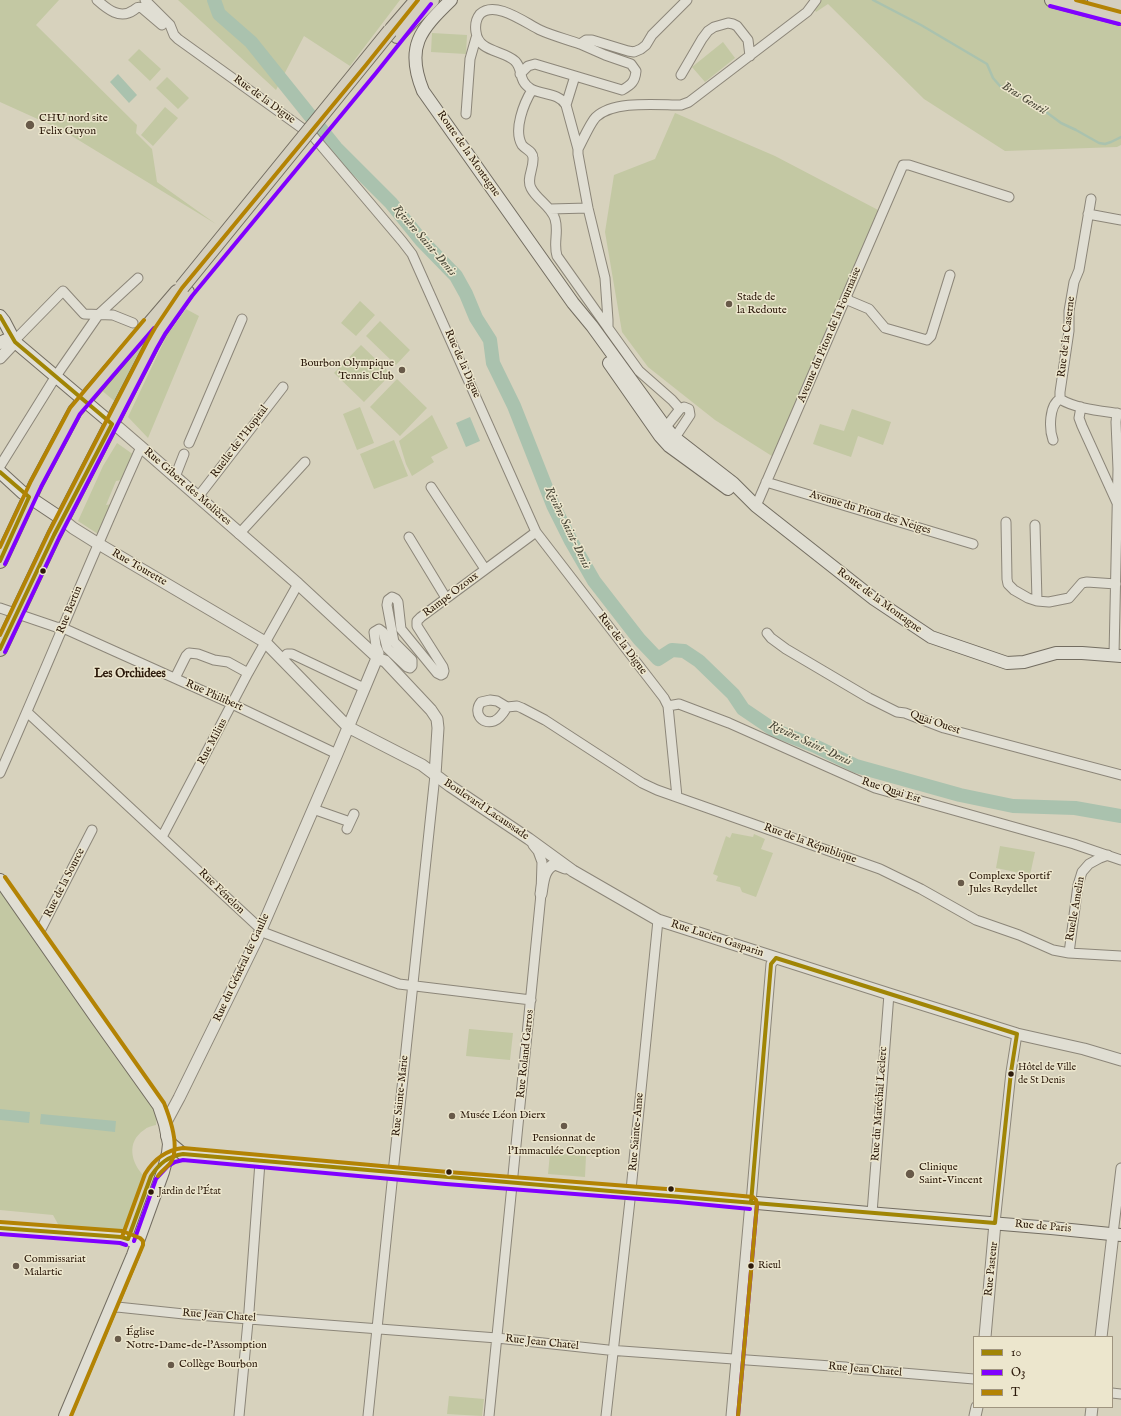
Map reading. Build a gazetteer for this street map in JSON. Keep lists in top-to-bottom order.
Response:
{
  "streets": {
    "main road": [
      "Route de la Montagne",
      "Rue Gibert des Molières",
      "Rue Tourette",
      "Rue de la Source",
      "Rue de Paris"
    ],
    "street": [
      "Rue de la Digue",
      "Avenue du Piton de la Fournaise",
      "Rue de la Caserne",
      "Ruelle de l'Hopital",
      "Avenue du Piton des Neiges",
      "Rampe Ozoux",
      "Rue Bertin",
      "Rue Philibert",
      "Quai Ouest",
      "Rue Milius",
      "Rue Quai Est",
      "Boulevard Lacaussade",
      "Rue de la République",
      "Rue Fénelon",
      "Ruelle Amelin",
      "Rue Lucien Gasparin",
      "Rue du Général de Gaulle",
      "Rue Roland Garros",
      "Rue Sainte-Marie",
      "Rue du Maréchal Leclerc",
      "Rue Sainte-Anne",
      "Rue Pasteur",
      "Rue Jean Chatel"
    ]
  },
  "crossings": [
    ["Rue de la Digue", "Rampe Ozoux"],
    ["Rue de la Digue", "Rue Quai Est"],
    ["Rue de la Digue", "Rue de la République"],
    ["Route de la Montagne", "Avenue du Piton de la Fournaise"],
    ["Avenue du Piton de la Fournaise", "Avenue du Piton des Neiges"],
    ["Ruelle de l'Hopital", "Rue Gibert des Molières"],
    ["Rue Gibert des Molières", "Rampe Ozoux"],
    ["Rue Gibert des Molières", "Rue Bertin"],
    ["Rue Gibert des Molières", "Rue Milius"],
    ["Rue Gibert des Molières", "Rue du Général de Gaulle"],
    ["Rue Tourette", "Rue Bertin"],
    ["Rue Tourette", "Rue Milius"],
    ["Rue Tourette", "Boulevard Lacaussade"],
    ["Rue Tourette", "Rue du Général de Gaulle"],
    ["Rampe Ozoux", "Rue du Général de Gaulle"],
    ["Rue Bertin", "Rue Philibert"],
    ["Rue Bertin", "Rue Fénelon"],
    ["Rue Philibert", "Rue Milius"],
    ["Rue Philibert", "Rue du Général de Gaulle"],
    ["Rue Milius", "Rue Fénelon"],
    ["Rue Quai Est", "Ruelle Amelin"],
    ["Boulevard Lacaussade", "Rue Lucien Gasparin"],
    ["Boulevard Lacaussade", "Rue Roland Garros"],
    ["Boulevard Lacaussade", "Rue Sainte-Marie"],
    ["Boulevard Lacaussade", "Rue Sainte-Anne"],
    ["Rue de la République", "Ruelle Amelin"],
    ["Rue de la Source", "Rue du Général de Gaulle"],
    ["Rue Fénelon", "Rue du Général de Gaulle"],
    ["Rue Fénelon", "Rue Roland Garros"],
    ["Rue Fénelon", "Rue Sainte-Marie"],
    ["Rue Lucien Gasparin", "Rue du Maréchal Leclerc"],
    ["Rue Lucien Gasparin", "Rue Sainte-Anne"],
    ["Rue Lucien Gasparin", "Rue Pasteur"],
    ["Rue Roland Garros", "Rue de Paris"],
    ["Rue Roland Garros", "Rue Jean Chatel"],
    ["Rue Sainte-Marie", "Rue de Paris"],
    ["Rue Sainte-Marie", "Rue Jean Chatel"],
    ["Rue du Maréchal Leclerc", "Rue de Paris"],
    ["Rue Sainte-Anne", "Rue de Paris"],
    ["Rue Sainte-Anne", "Rue Jean Chatel"],
    ["Rue de Paris", "Rue Pasteur"]
  ],
  "districts": ["Les Orchidees"],
  "water": ["Bras Gentil", "Rivière Saint-Denis"],
  "places": [
    "CHU nord site Felix Guyon",
    "Stade de la Redoute",
    "Bourbon Olympique Tennis Club",
    "Complexe Sportif Jules Reydellet",
    "Hôtel de Ville de St Denis",
    "Musée Léon Dierx",
    "Pensionnat de l'Immaculée Conception",
    "Clinique Saint-Vincent",
    "Jardin de l'État",
    "Commissariat Malartic",
    "Rieul",
    "Église Notre-Dame-de-l'Assomption",
    "Collège Bourbon"
  ],
  "lines": ["transit line T", "transit line O3", "transit line 10"],
  "legend": ["10", "O3", "T"]
}
